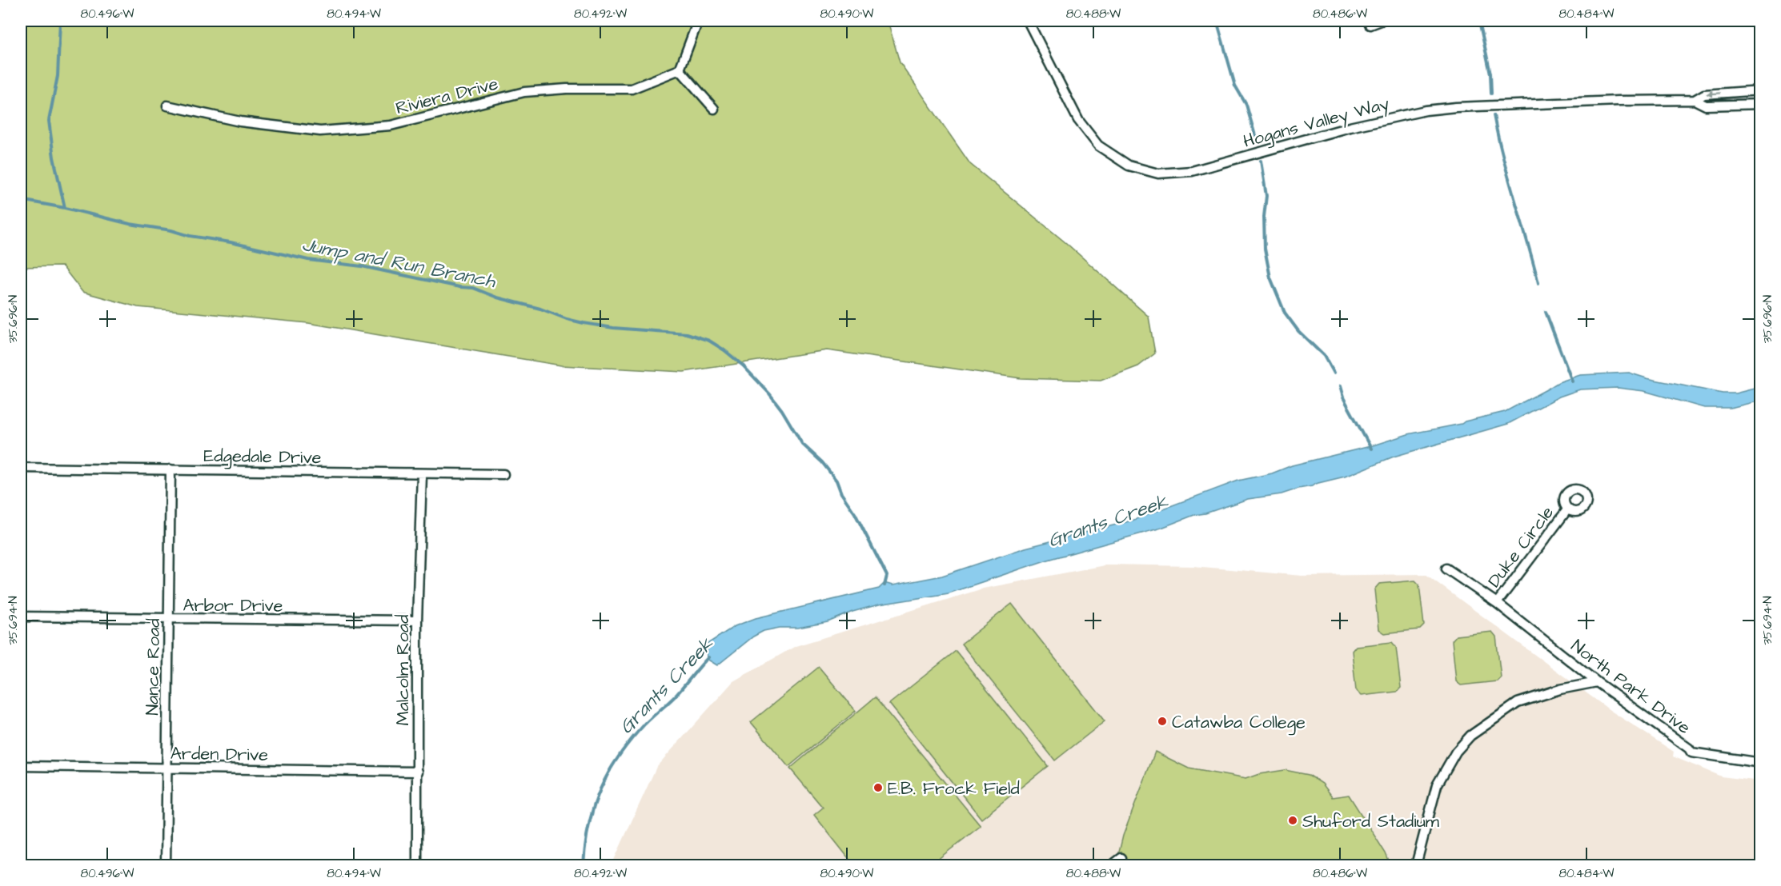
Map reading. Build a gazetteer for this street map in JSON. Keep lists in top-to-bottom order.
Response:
{
  "streets": {
    "street": [
      "Riviera Drive",
      "Hogans Valley Way",
      "Edgedale Drive",
      "Duke Circle",
      "Arbor Drive",
      "Nance Road",
      "Malcolm Road",
      "North Park Drive",
      "Arden Drive"
    ]
  },
  "crossings": [
    ["Edgedale Drive", "Nance Road"],
    ["Edgedale Drive", "Malcolm Road"],
    ["Duke Circle", "North Park Drive"],
    ["Arbor Drive", "Nance Road"],
    ["Arbor Drive", "Malcolm Road"],
    ["Nance Road", "Arden Drive"],
    ["Malcolm Road", "Arden Drive"]
  ],
  "water": ["Jump and Run Branch", "Grants Creek"],
  "places": ["Catawba College", "E.B. Frock Field", "Shuford Stadium"],
  "coordinates": [
    "80.496°W",
    "80.494°W",
    "80.492°W",
    "80.490°W",
    "80.488°W",
    "80.486°W",
    "80.484°W",
    "35.696°N",
    "35.694°N"
  ]
}
